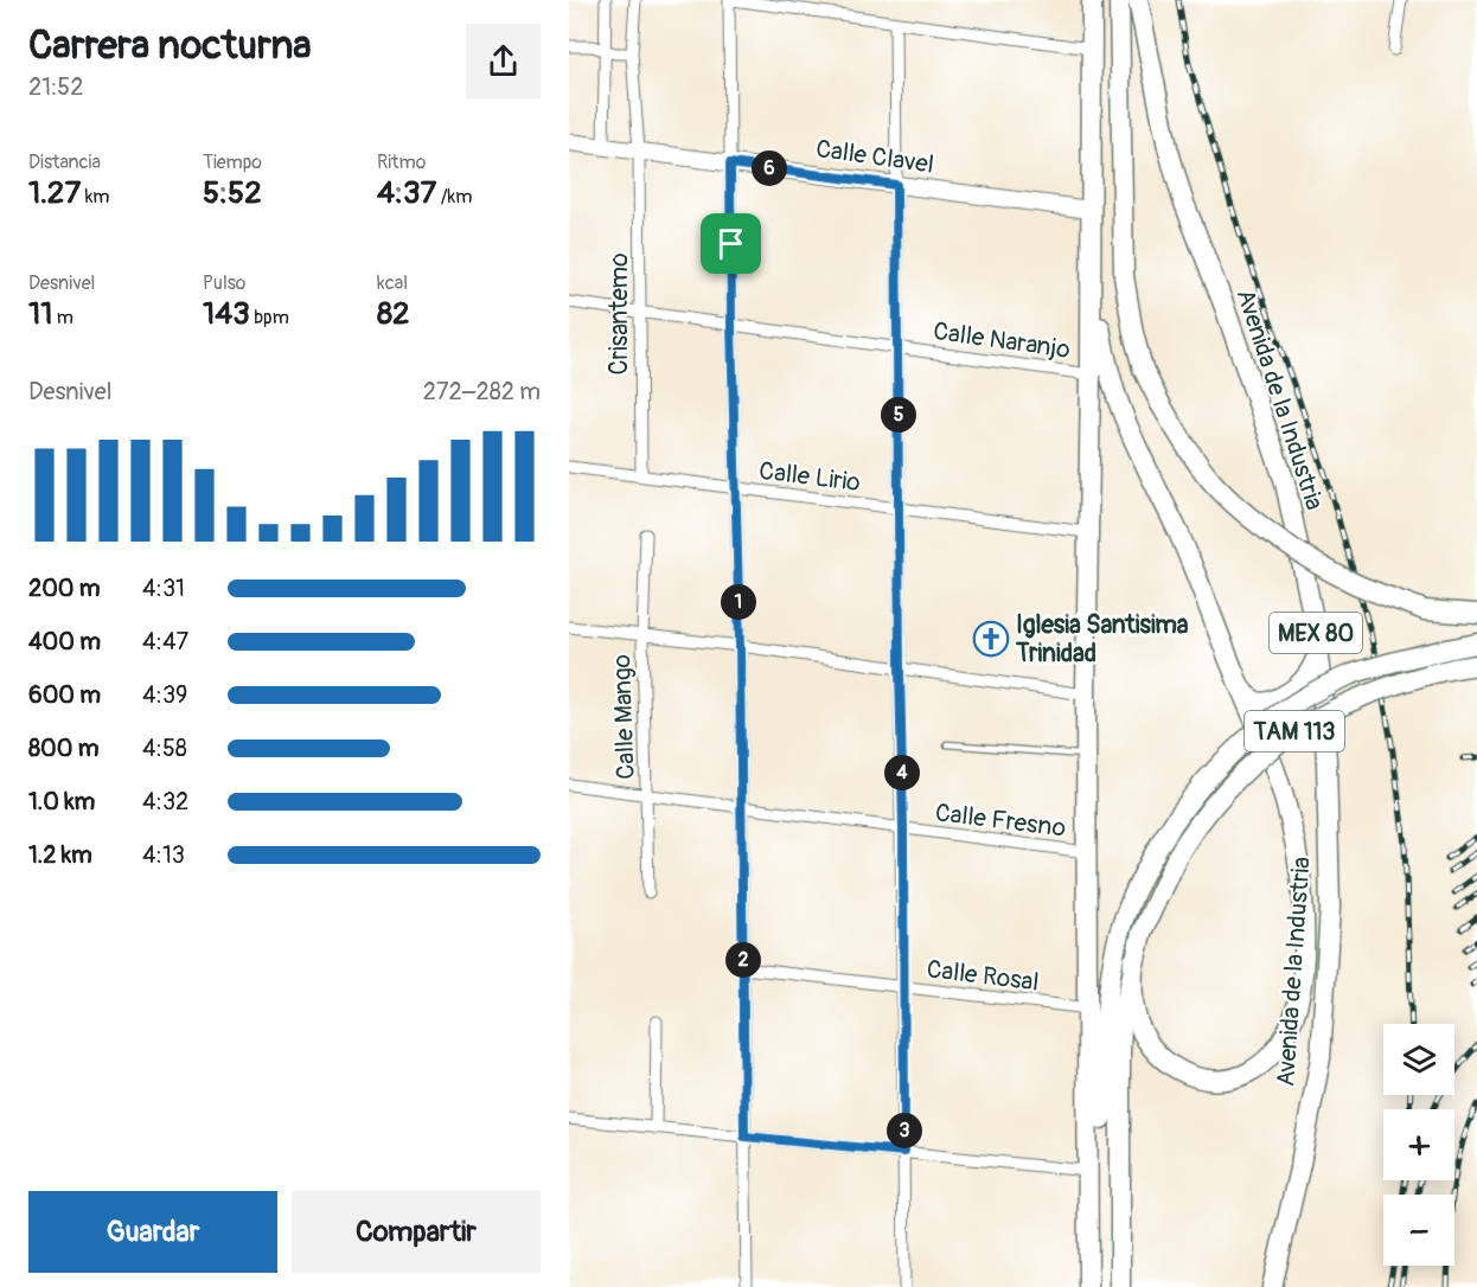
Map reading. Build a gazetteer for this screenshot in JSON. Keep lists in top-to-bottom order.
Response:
{
  "streets": {
    "highway": ["Avenida de la Industria", "MEX 80", "TAM 113"],
    "street": [
      "Calle Clavel",
      "Crisantemo",
      "Calle Naranjo",
      "Calle Lirio",
      "Calle Mango",
      "Calle Fresno",
      "Calle Rosal"
    ]
  },
  "crossings": [
    ["Calle Clavel", "Crisantemo"],
    ["Crisantemo", "Calle Naranjo"],
    ["Crisantemo", "Calle Lirio"],
    ["Calle Mango", "Calle Fresno"]
  ],
  "places": {
    "church": ["Iglesia Santisima Trinidad"]
  },
  "page": {
    "heading": ["Carrera nocturna", "21:52"],
    "stats": [
      ["Distancia", "1.27 km"],
      ["Tiempo", "5:52"],
      ["Ritmo", "4:37 /km"],
      ["Desnivel", "11 m"],
      ["Pulso", "143 bpm"],
      ["kcal", "82"]
    ],
    "pins": [
      "6",
      "5",
      "1",
      "4",
      "2",
      "3"
    ],
    "chart": ["Desnivel", "272–282 m"],
    "list": [
      {
        "name": "200 m",
        "note": "4:31"
      },
      {
        "name": "400 m",
        "note": "4:47"
      },
      {
        "name": "600 m",
        "note": "4:39"
      },
      {
        "name": "800 m",
        "note": "4:58"
      },
      {
        "name": "1.0 km",
        "note": "4:32"
      },
      {
        "name": "1.2 km",
        "note": "4:13"
      }
    ],
    "map_buttons": ["+", "−"],
    "buttons": ["Guardar", "Compartir"]
  }
}
